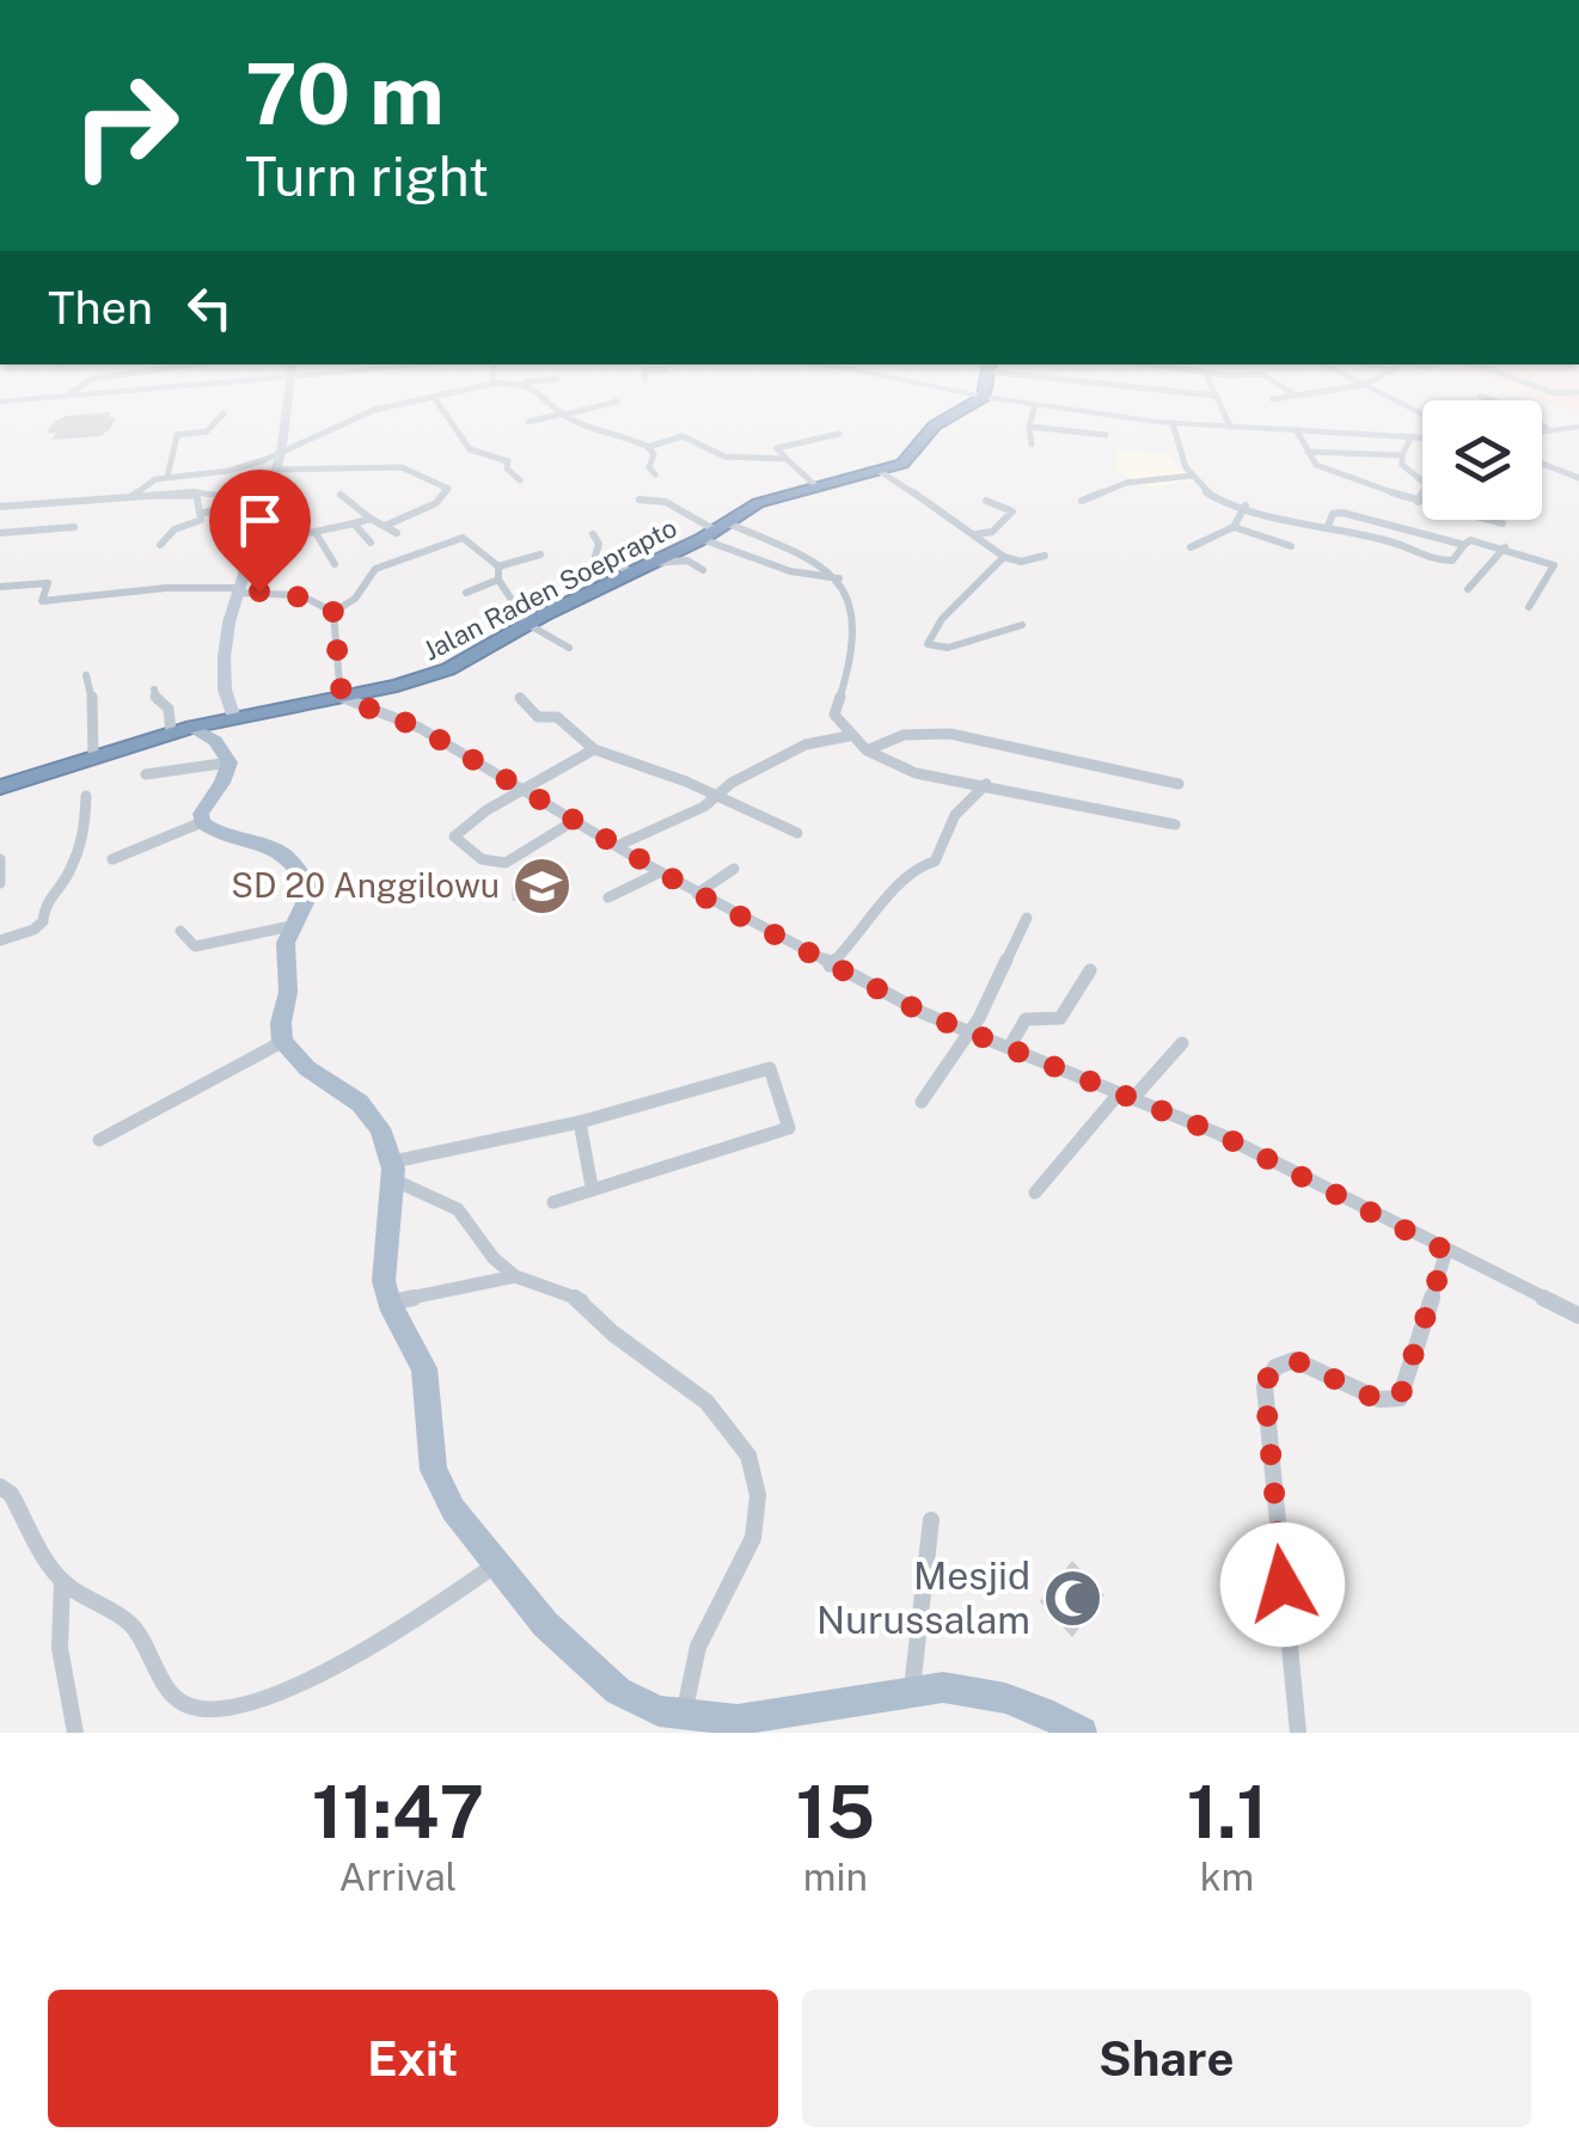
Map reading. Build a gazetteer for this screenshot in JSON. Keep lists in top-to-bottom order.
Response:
{
  "streets": {
    "highway": ["Jalan Raden Soeprapto"]
  },
  "places": {
    "school or university": ["SD 20 Anggilowu"],
    "mosque": ["Mesjid Nurussalam"]
  },
  "page": {
    "turn": ["70 m", "Turn right"],
    "then": "Then",
    "eta": [
      "11:47",
      "Arrival",
      "15",
      "min",
      "1.1",
      "km"
    ],
    "buttons": ["Exit", "Share"]
  }
}
